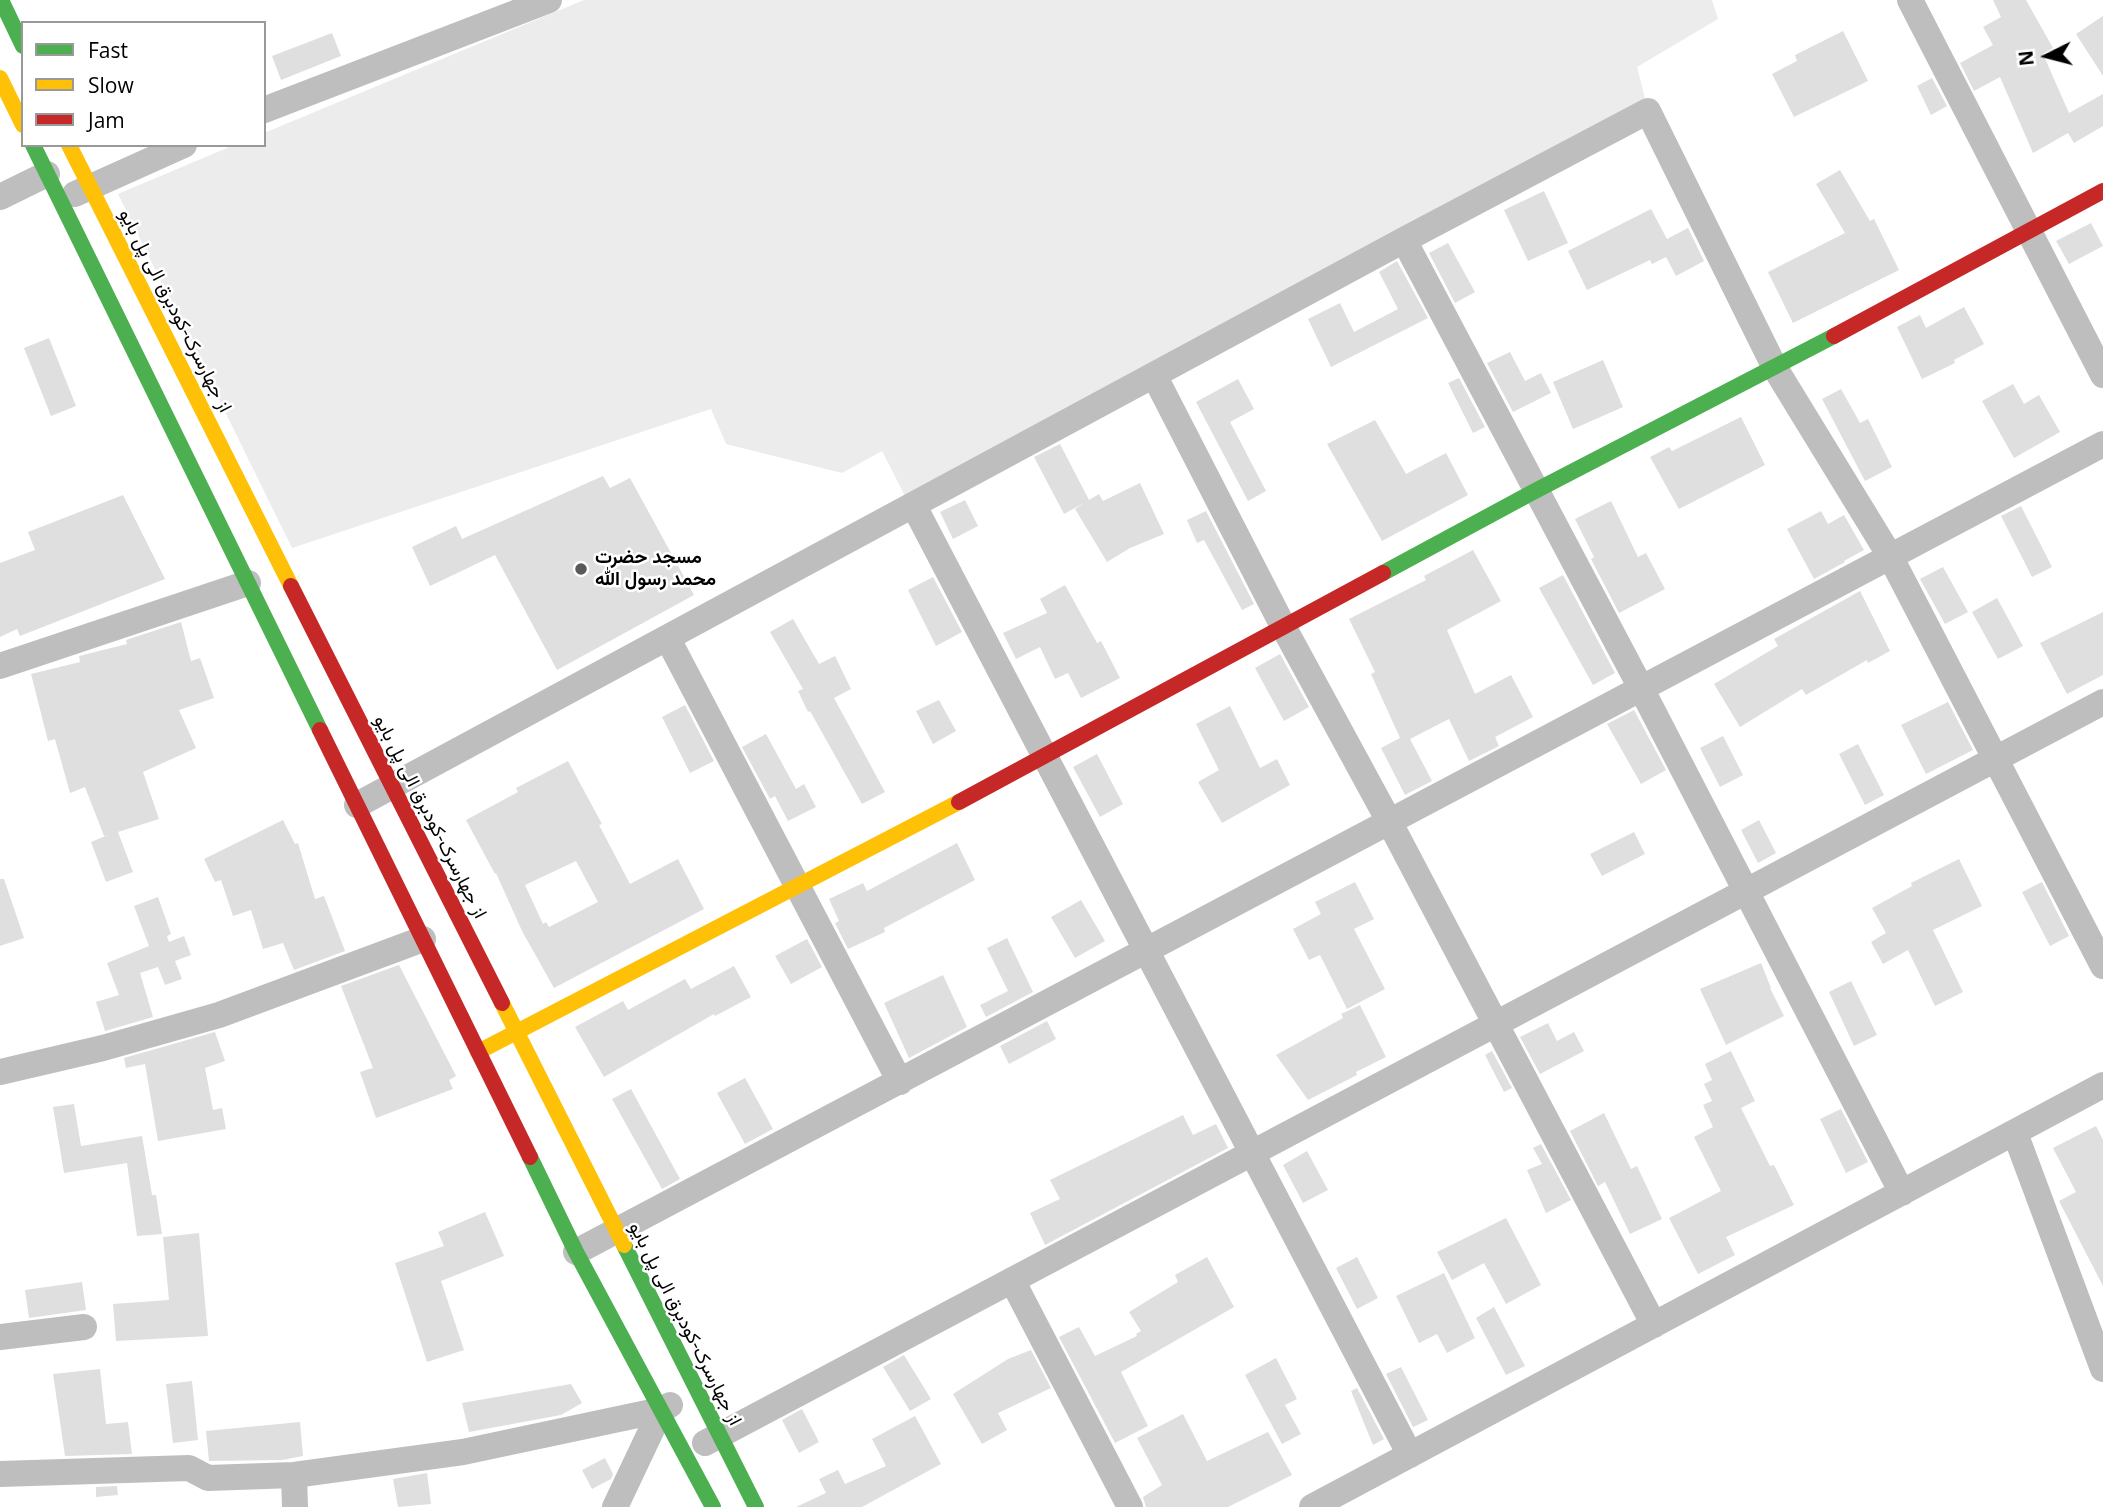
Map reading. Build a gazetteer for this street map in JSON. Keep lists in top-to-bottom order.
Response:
{
  "streets": {
    "street": ["از جهارسرک-کودبرق الی پل بایو"]
  },
  "places": ["مسجد حضرت محمد رسول الله"],
  "legend": ["Fast", "Slow", "Jam"],
  "north": "left"
}
